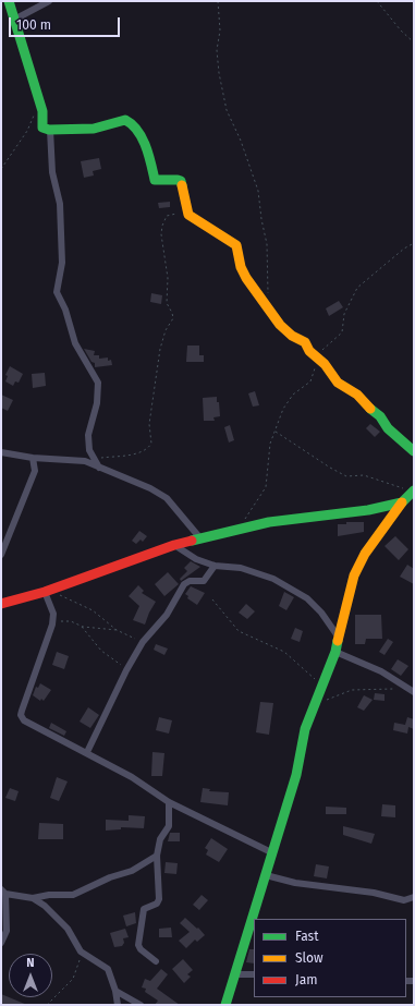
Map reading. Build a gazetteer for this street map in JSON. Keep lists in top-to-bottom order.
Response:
{
  "legend": ["Fast", "Slow", "Jam"],
  "scale_bar": "100 m",
  "north": "top"
}
